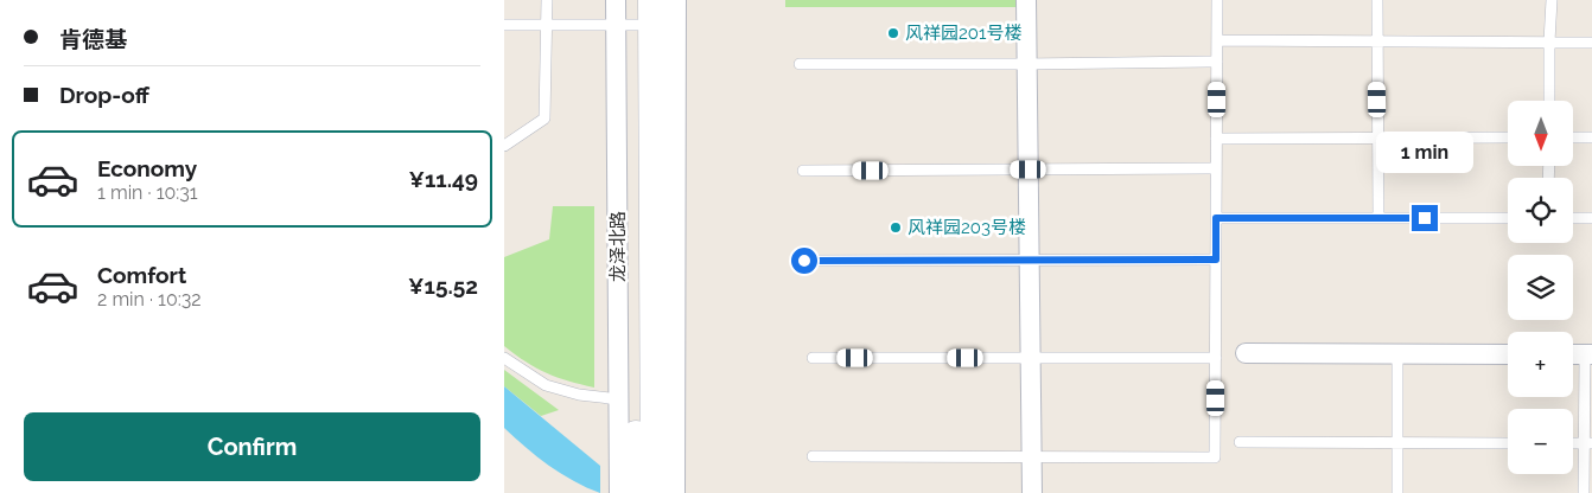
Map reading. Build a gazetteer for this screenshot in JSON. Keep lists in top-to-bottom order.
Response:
{
  "streets": {
    "main road": ["龙泽北路"]
  },
  "places": ["风祥园201号楼", "风祥园203号楼"],
  "north": "bottom",
  "page": {
    "banner": ["肯德基", "Drop-off"],
    "map_buttons": ["+", "−"],
    "list": [
      {
        "name": "Economy",
        "note": "1 min · 10:31",
        "value": "¥11.49"
      },
      {
        "name": "Comfort",
        "note": "2 min · 10:32",
        "value": "¥15.52"
      }
    ],
    "bubble": "1 min",
    "buttons": "Confirm"
  }
}
